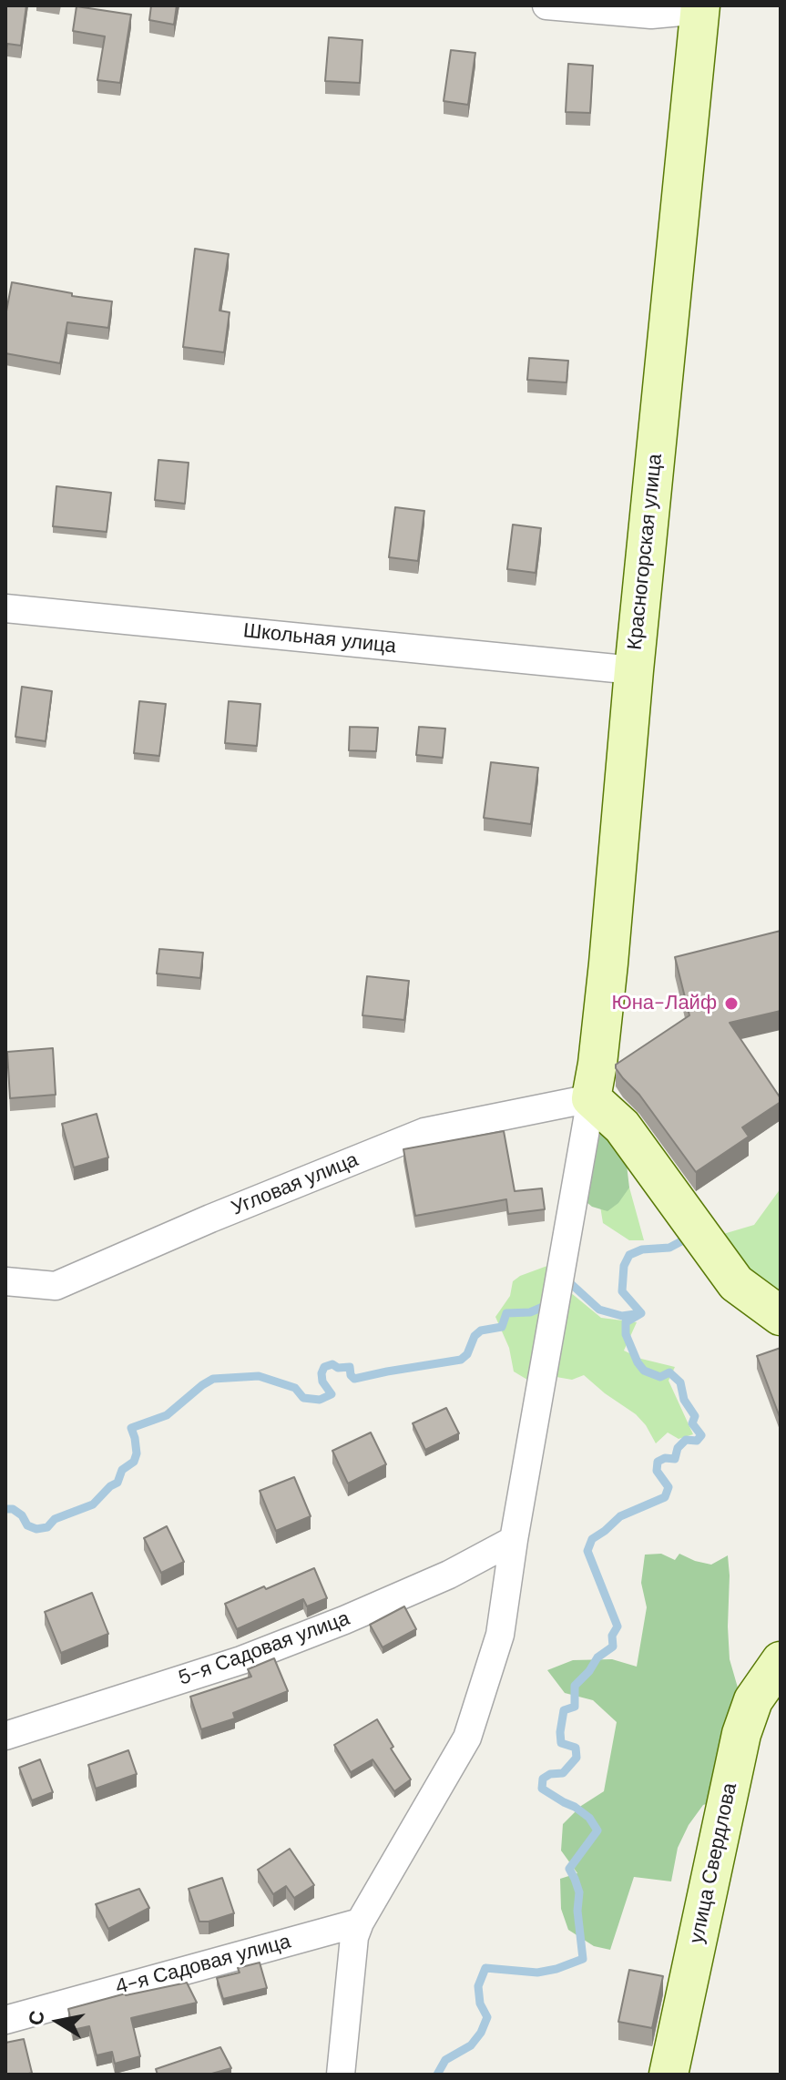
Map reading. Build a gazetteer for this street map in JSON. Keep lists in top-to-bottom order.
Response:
{
  "streets": {
    "street": [
      "Красногорская улица",
      "Школьная улица",
      "Угловая улица",
      "5-я Садовая улица",
      "улица Свердлова",
      "4-я Садовая улица"
    ]
  },
  "crossings": [
    ["Красногорская улица", "Школьная улица"],
    ["Красногорская улица", "Угловая улица"]
  ],
  "places": ["Юна-Лайф"],
  "north": "left"
}
